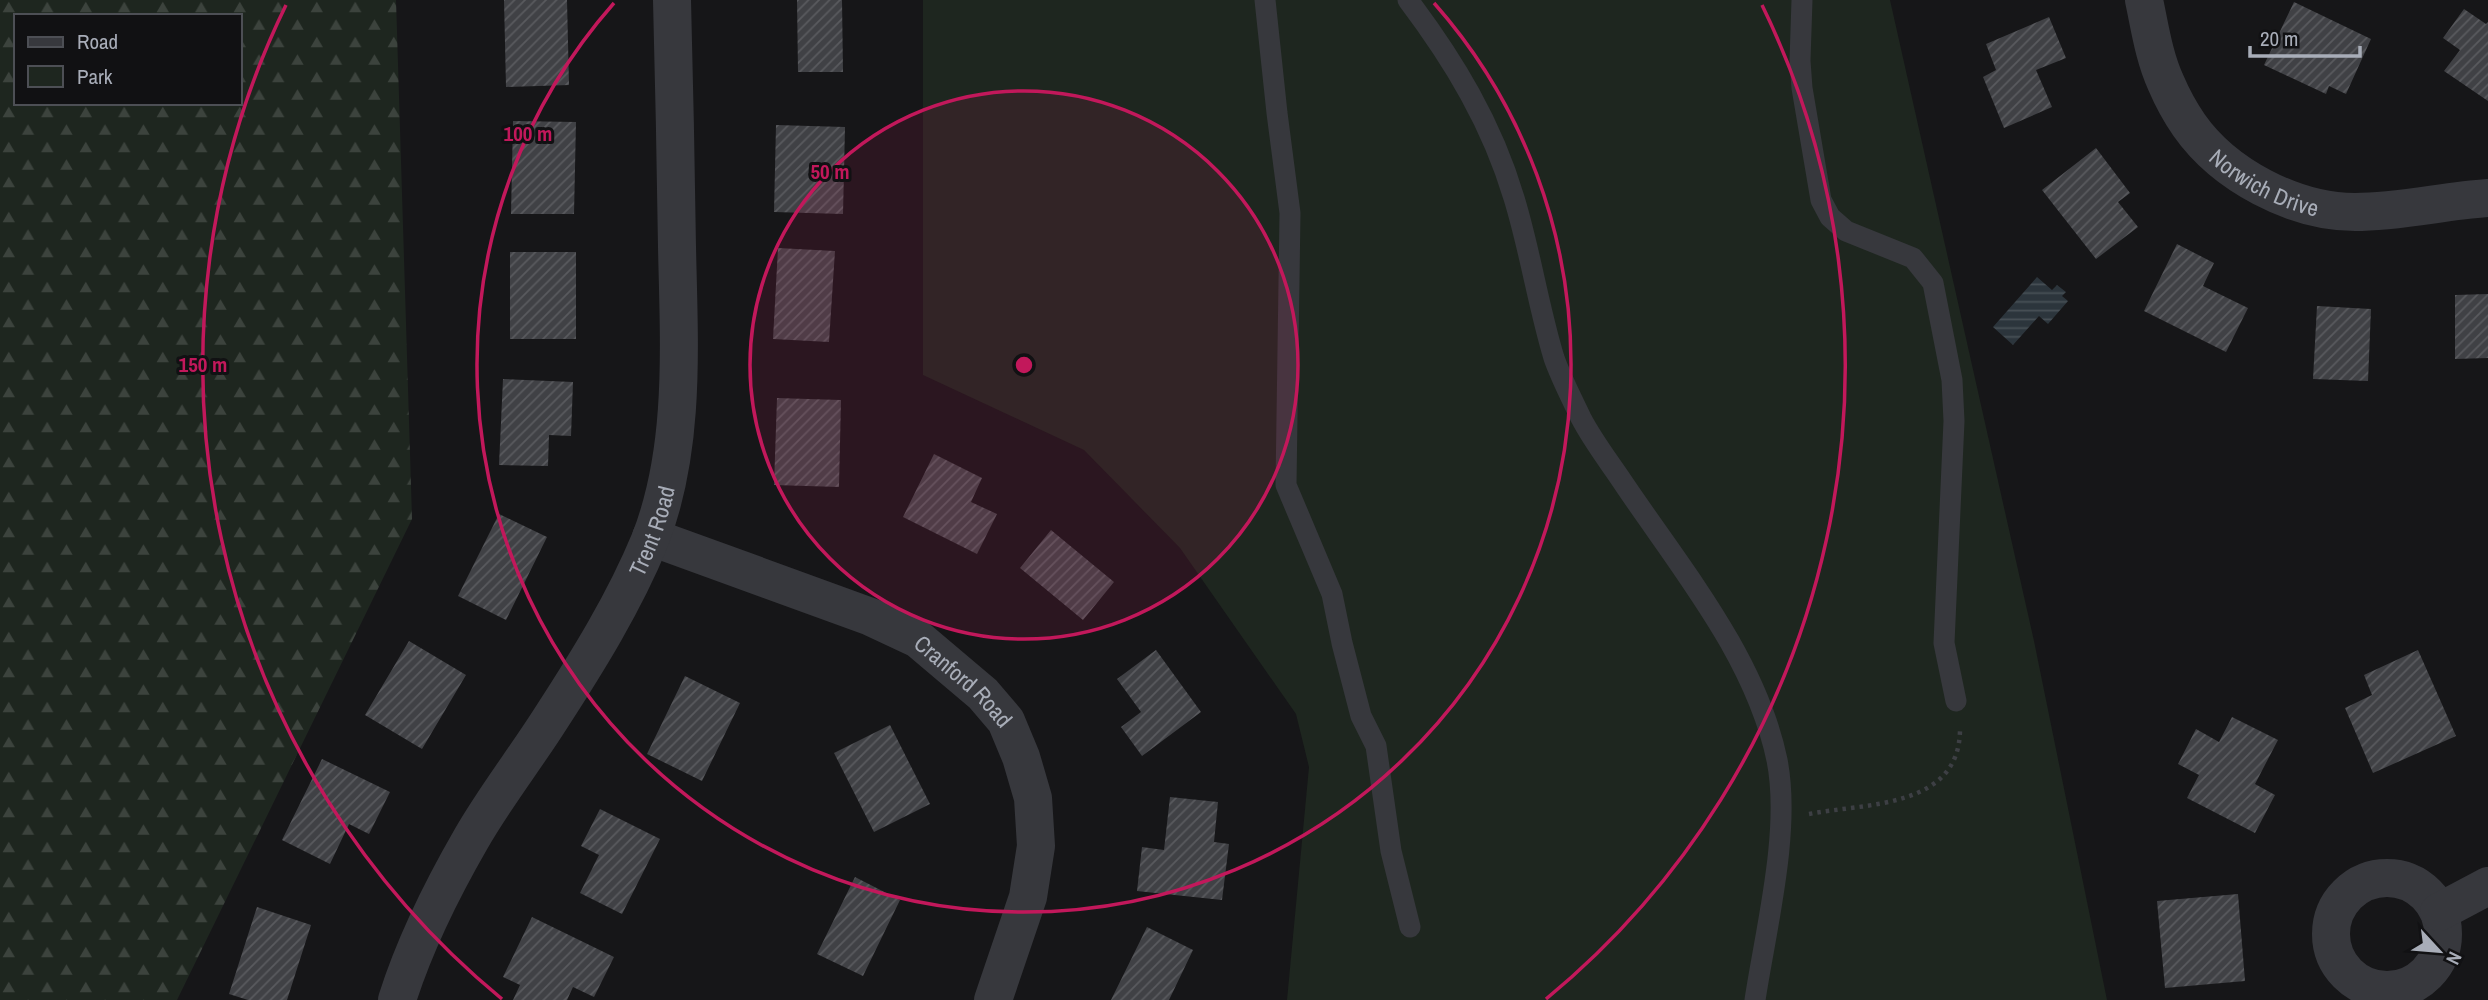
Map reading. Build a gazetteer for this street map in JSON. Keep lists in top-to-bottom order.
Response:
{
  "streets": {
    "street": ["Norwich Drive", "Trent Road", "Cranford Road"]
  },
  "crossings": [
    ["Trent Road", "Cranford Road"]
  ],
  "legend": ["Road", "Park"],
  "scale_bar": "20 m",
  "north": "bottom right",
  "rings": ["100 m", "50 m", "150 m"]
}
